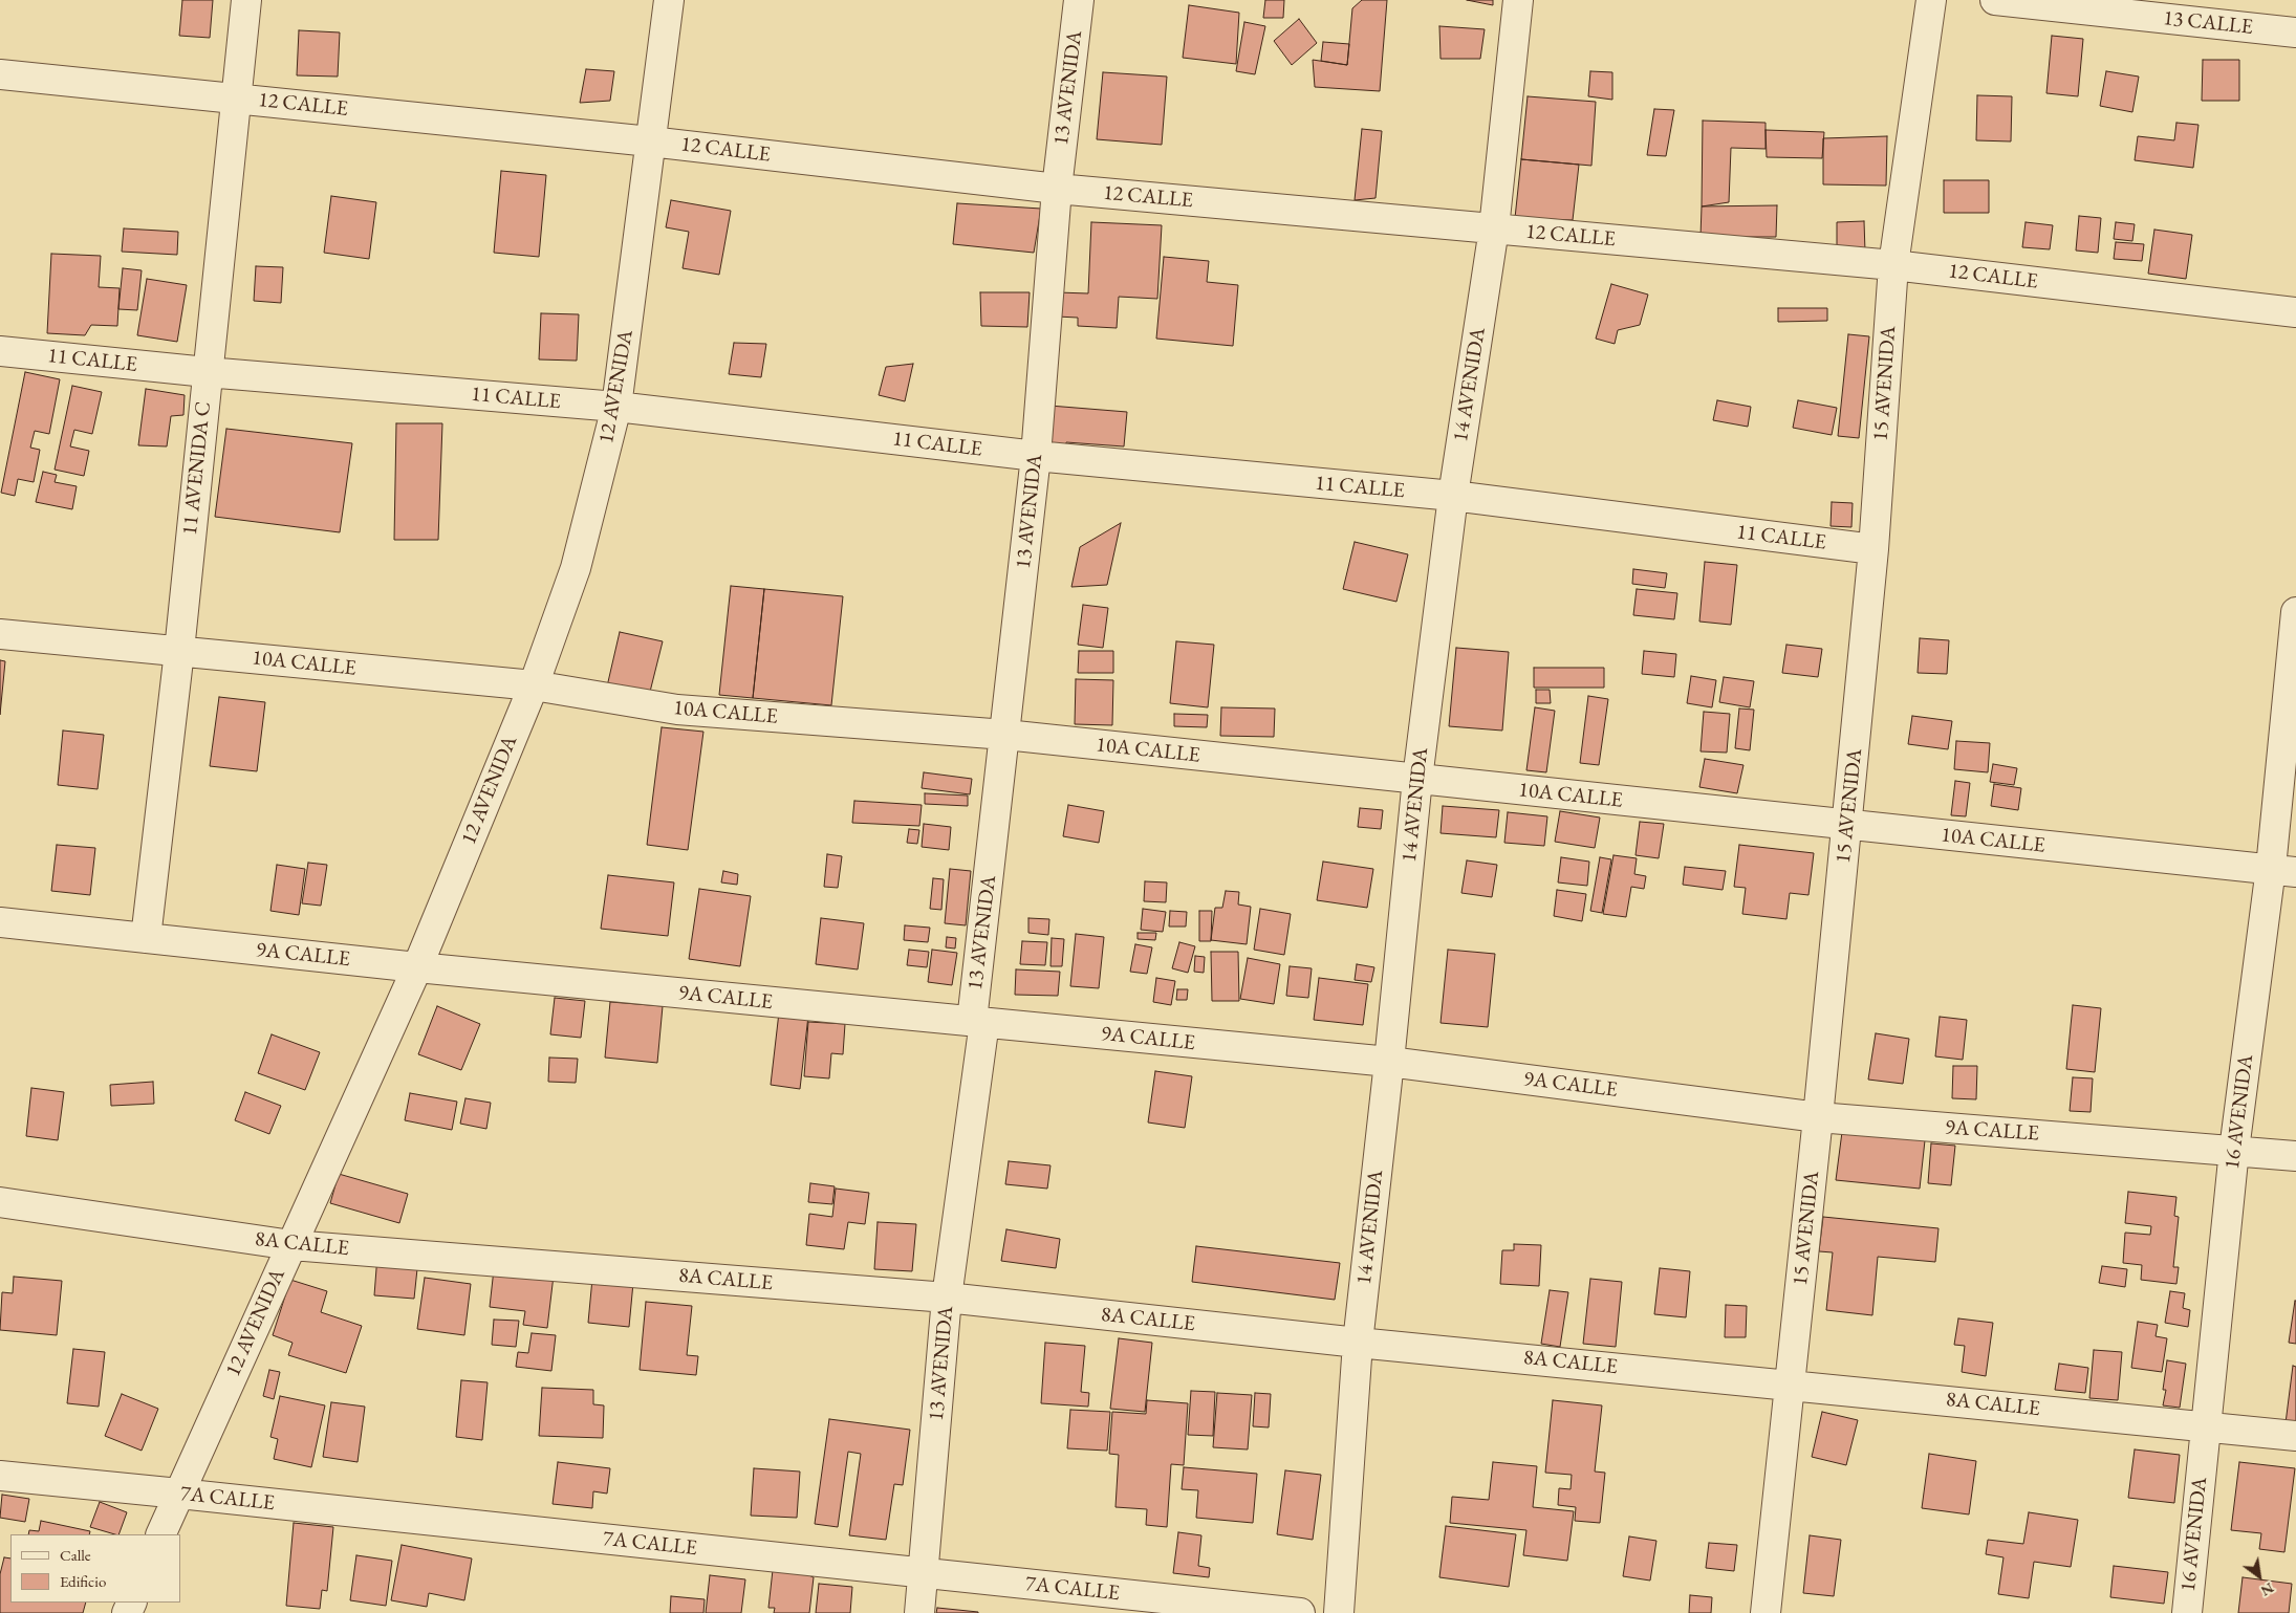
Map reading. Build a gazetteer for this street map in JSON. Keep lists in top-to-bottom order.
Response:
{
  "streets": {
    "street": [
      "13 CALLE",
      "13 AVENIDA",
      "12 CALLE",
      "11 CALLE",
      "15 AVENIDA",
      "14 AVENIDA",
      "12 AVENIDA",
      "11 AVENIDA C",
      "10A CALLE",
      "9A CALLE",
      "16 AVENIDA",
      "8A CALLE",
      "7A CALLE"
    ]
  },
  "crossings": [
    ["13 AVENIDA", "12 CALLE"],
    ["13 AVENIDA", "11 CALLE"],
    ["13 AVENIDA", "10A CALLE"],
    ["13 AVENIDA", "9A CALLE"],
    ["13 AVENIDA", "8A CALLE"],
    ["13 AVENIDA", "7A CALLE"],
    ["12 CALLE", "15 AVENIDA"],
    ["12 CALLE", "14 AVENIDA"],
    ["12 CALLE", "12 AVENIDA"],
    ["12 CALLE", "11 AVENIDA C"],
    ["11 CALLE", "15 AVENIDA"],
    ["11 CALLE", "14 AVENIDA"],
    ["11 CALLE", "12 AVENIDA"],
    ["11 CALLE", "11 AVENIDA C"],
    ["15 AVENIDA", "10A CALLE"],
    ["15 AVENIDA", "9A CALLE"],
    ["15 AVENIDA", "8A CALLE"],
    ["14 AVENIDA", "10A CALLE"],
    ["14 AVENIDA", "9A CALLE"],
    ["14 AVENIDA", "8A CALLE"],
    ["12 AVENIDA", "10A CALLE"],
    ["12 AVENIDA", "9A CALLE"],
    ["12 AVENIDA", "8A CALLE"],
    ["12 AVENIDA", "7A CALLE"],
    ["11 AVENIDA C", "10A CALLE"],
    ["11 AVENIDA C", "9A CALLE"],
    ["10A CALLE", "16 AVENIDA"],
    ["9A CALLE", "16 AVENIDA"],
    ["16 AVENIDA", "8A CALLE"]
  ],
  "legend": ["Calle", "Edificio"],
  "north": "bottom right"
}
